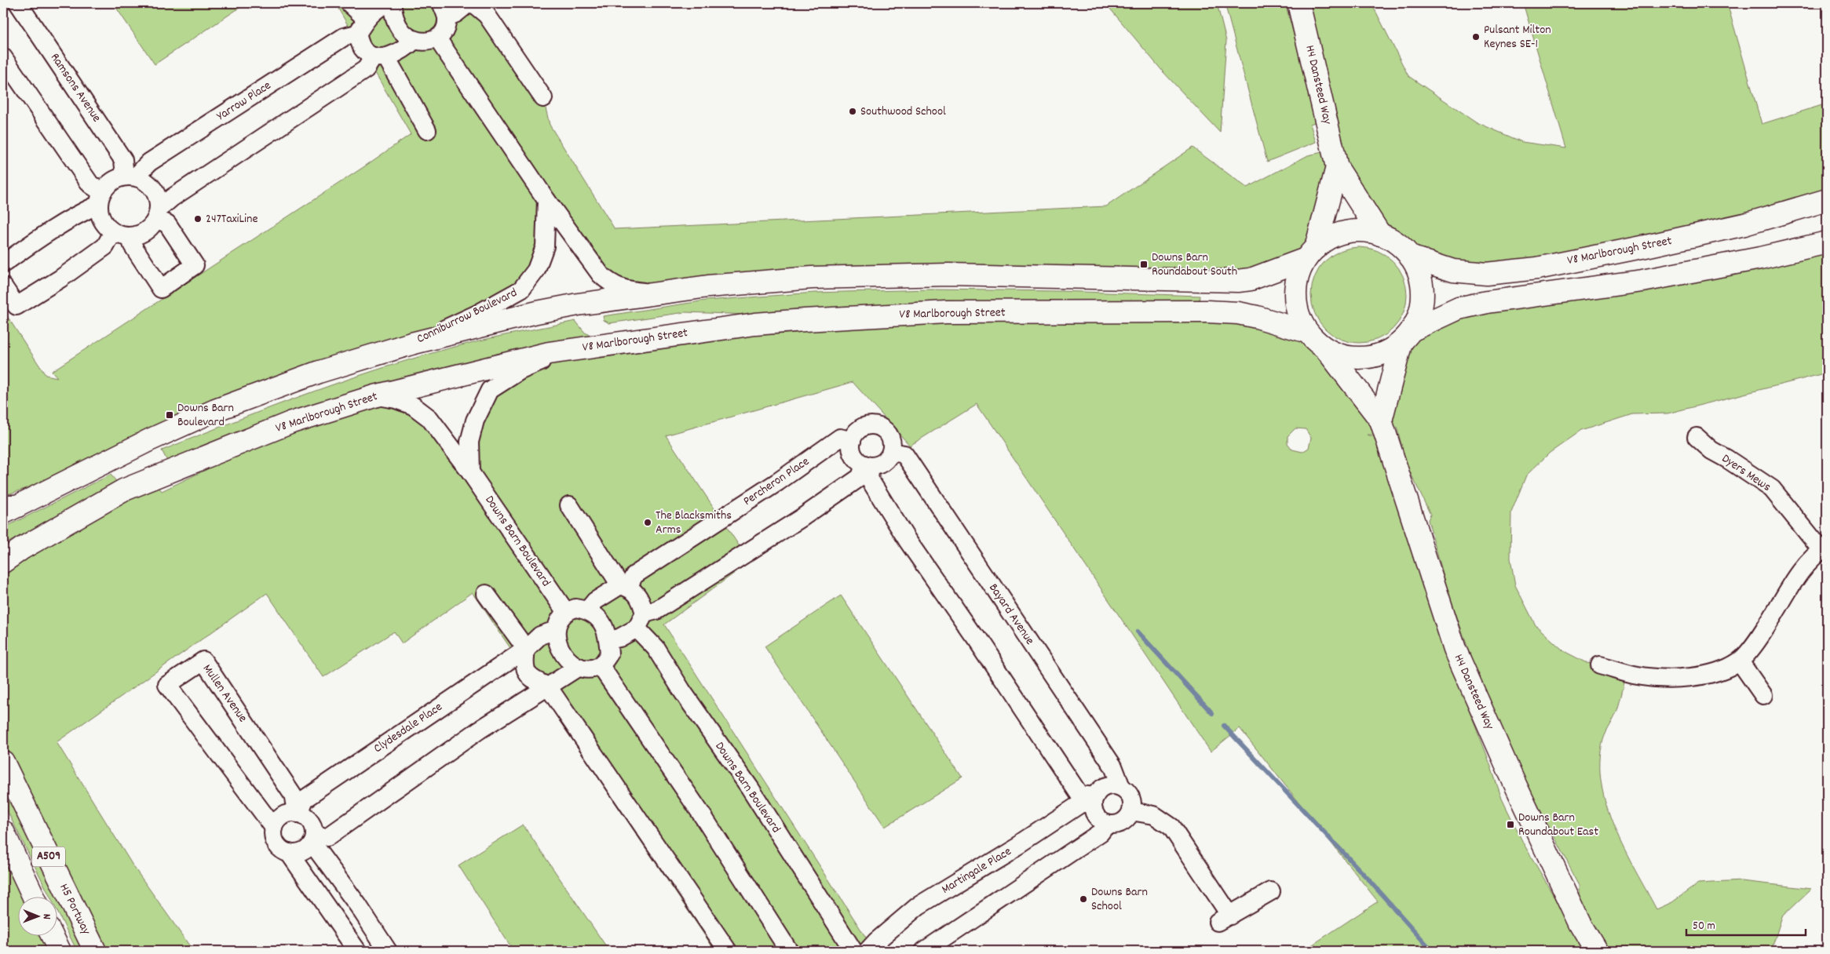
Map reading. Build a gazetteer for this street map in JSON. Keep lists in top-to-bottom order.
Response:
{
  "streets": {
    "main road": [
      "H4 Dansteed Way",
      "V8 Marlborough Street",
      "A509",
      "H5 Portway"
    ],
    "street": [
      "Ramsons Avenue",
      "Yarrow Place",
      "Conniburrow Boulevard",
      "Dyers Mews",
      "Percheron Place",
      "Downs Barn Boulevard",
      "Bayard Avenue",
      "Mullen Avenue",
      "Clydesdale Place",
      "Martingale Place"
    ]
  },
  "crossings": [
    ["H4 Dansteed Way", "V8 Marlborough Street"],
    ["Ramsons Avenue", "Yarrow Place"],
    ["V8 Marlborough Street", "Downs Barn Boulevard"],
    ["Percheron Place", "Bayard Avenue"],
    ["Downs Barn Boulevard", "Clydesdale Place"],
    ["Bayard Avenue", "Martingale Place"],
    ["Mullen Avenue", "Clydesdale Place"]
  ],
  "places": {
    "other": [
      "Pulsant Milton Keynes SE-1",
      "Southwood School",
      "247TaxiLine",
      "The Blacksmiths Arms",
      "Downs Barn School"
    ],
    "transit": ["Downs Barn Roundabout South", "Downs Barn Boulevard", "Downs Barn Roundabout East"]
  },
  "scale_bar": "50 m",
  "north": "right"
}
